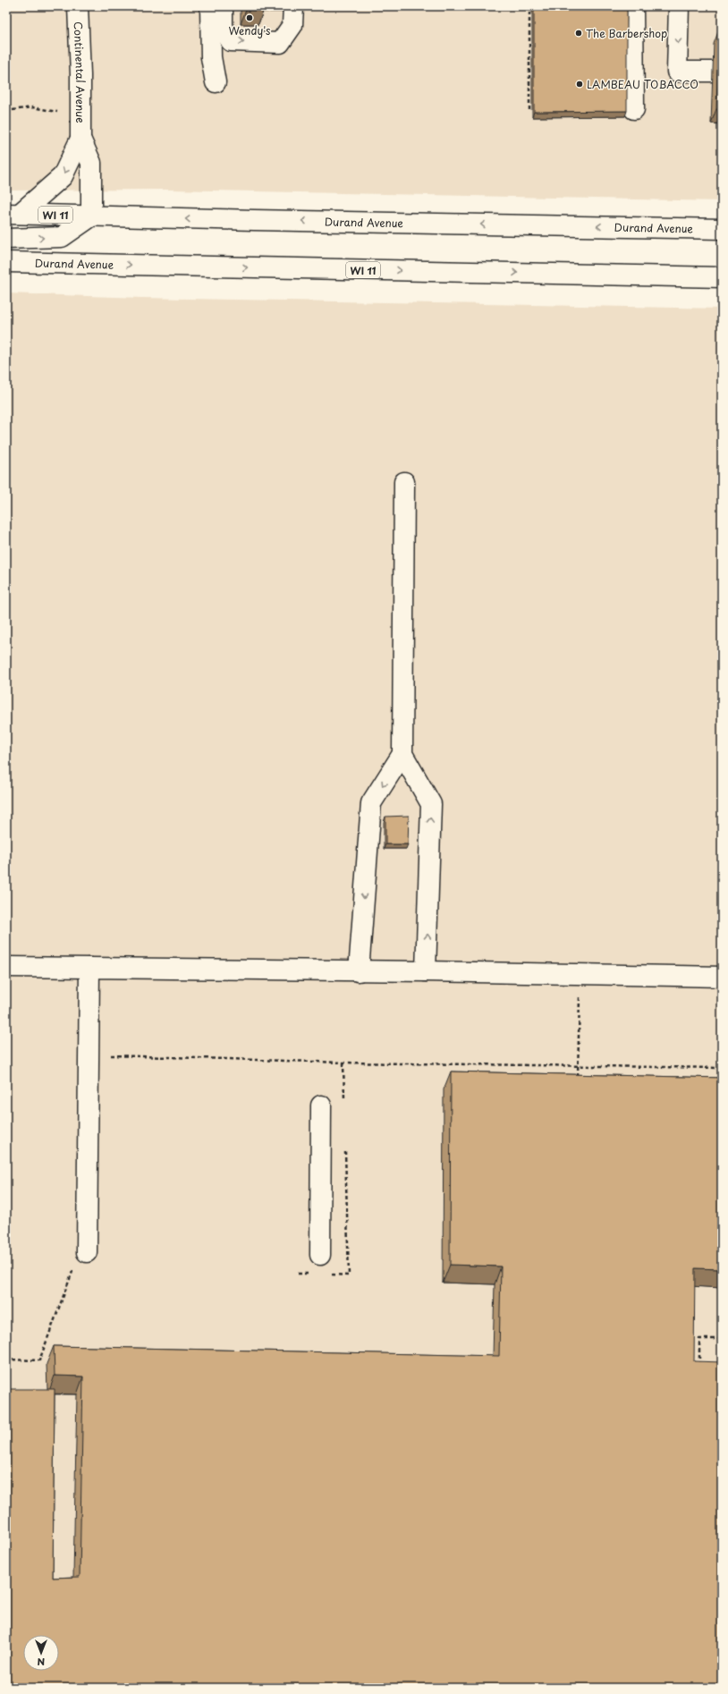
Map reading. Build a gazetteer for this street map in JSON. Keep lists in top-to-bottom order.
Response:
{
  "streets": {
    "main road": ["Continental Avenue", "WI 11", "Durand Avenue"]
  },
  "crossings": [
    ["Continental Avenue", "Durand Avenue"]
  ],
  "places": ["Wendy's", "The Barbershop", "LAMBEAU TOBACCO"],
  "north": "bottom"
}
